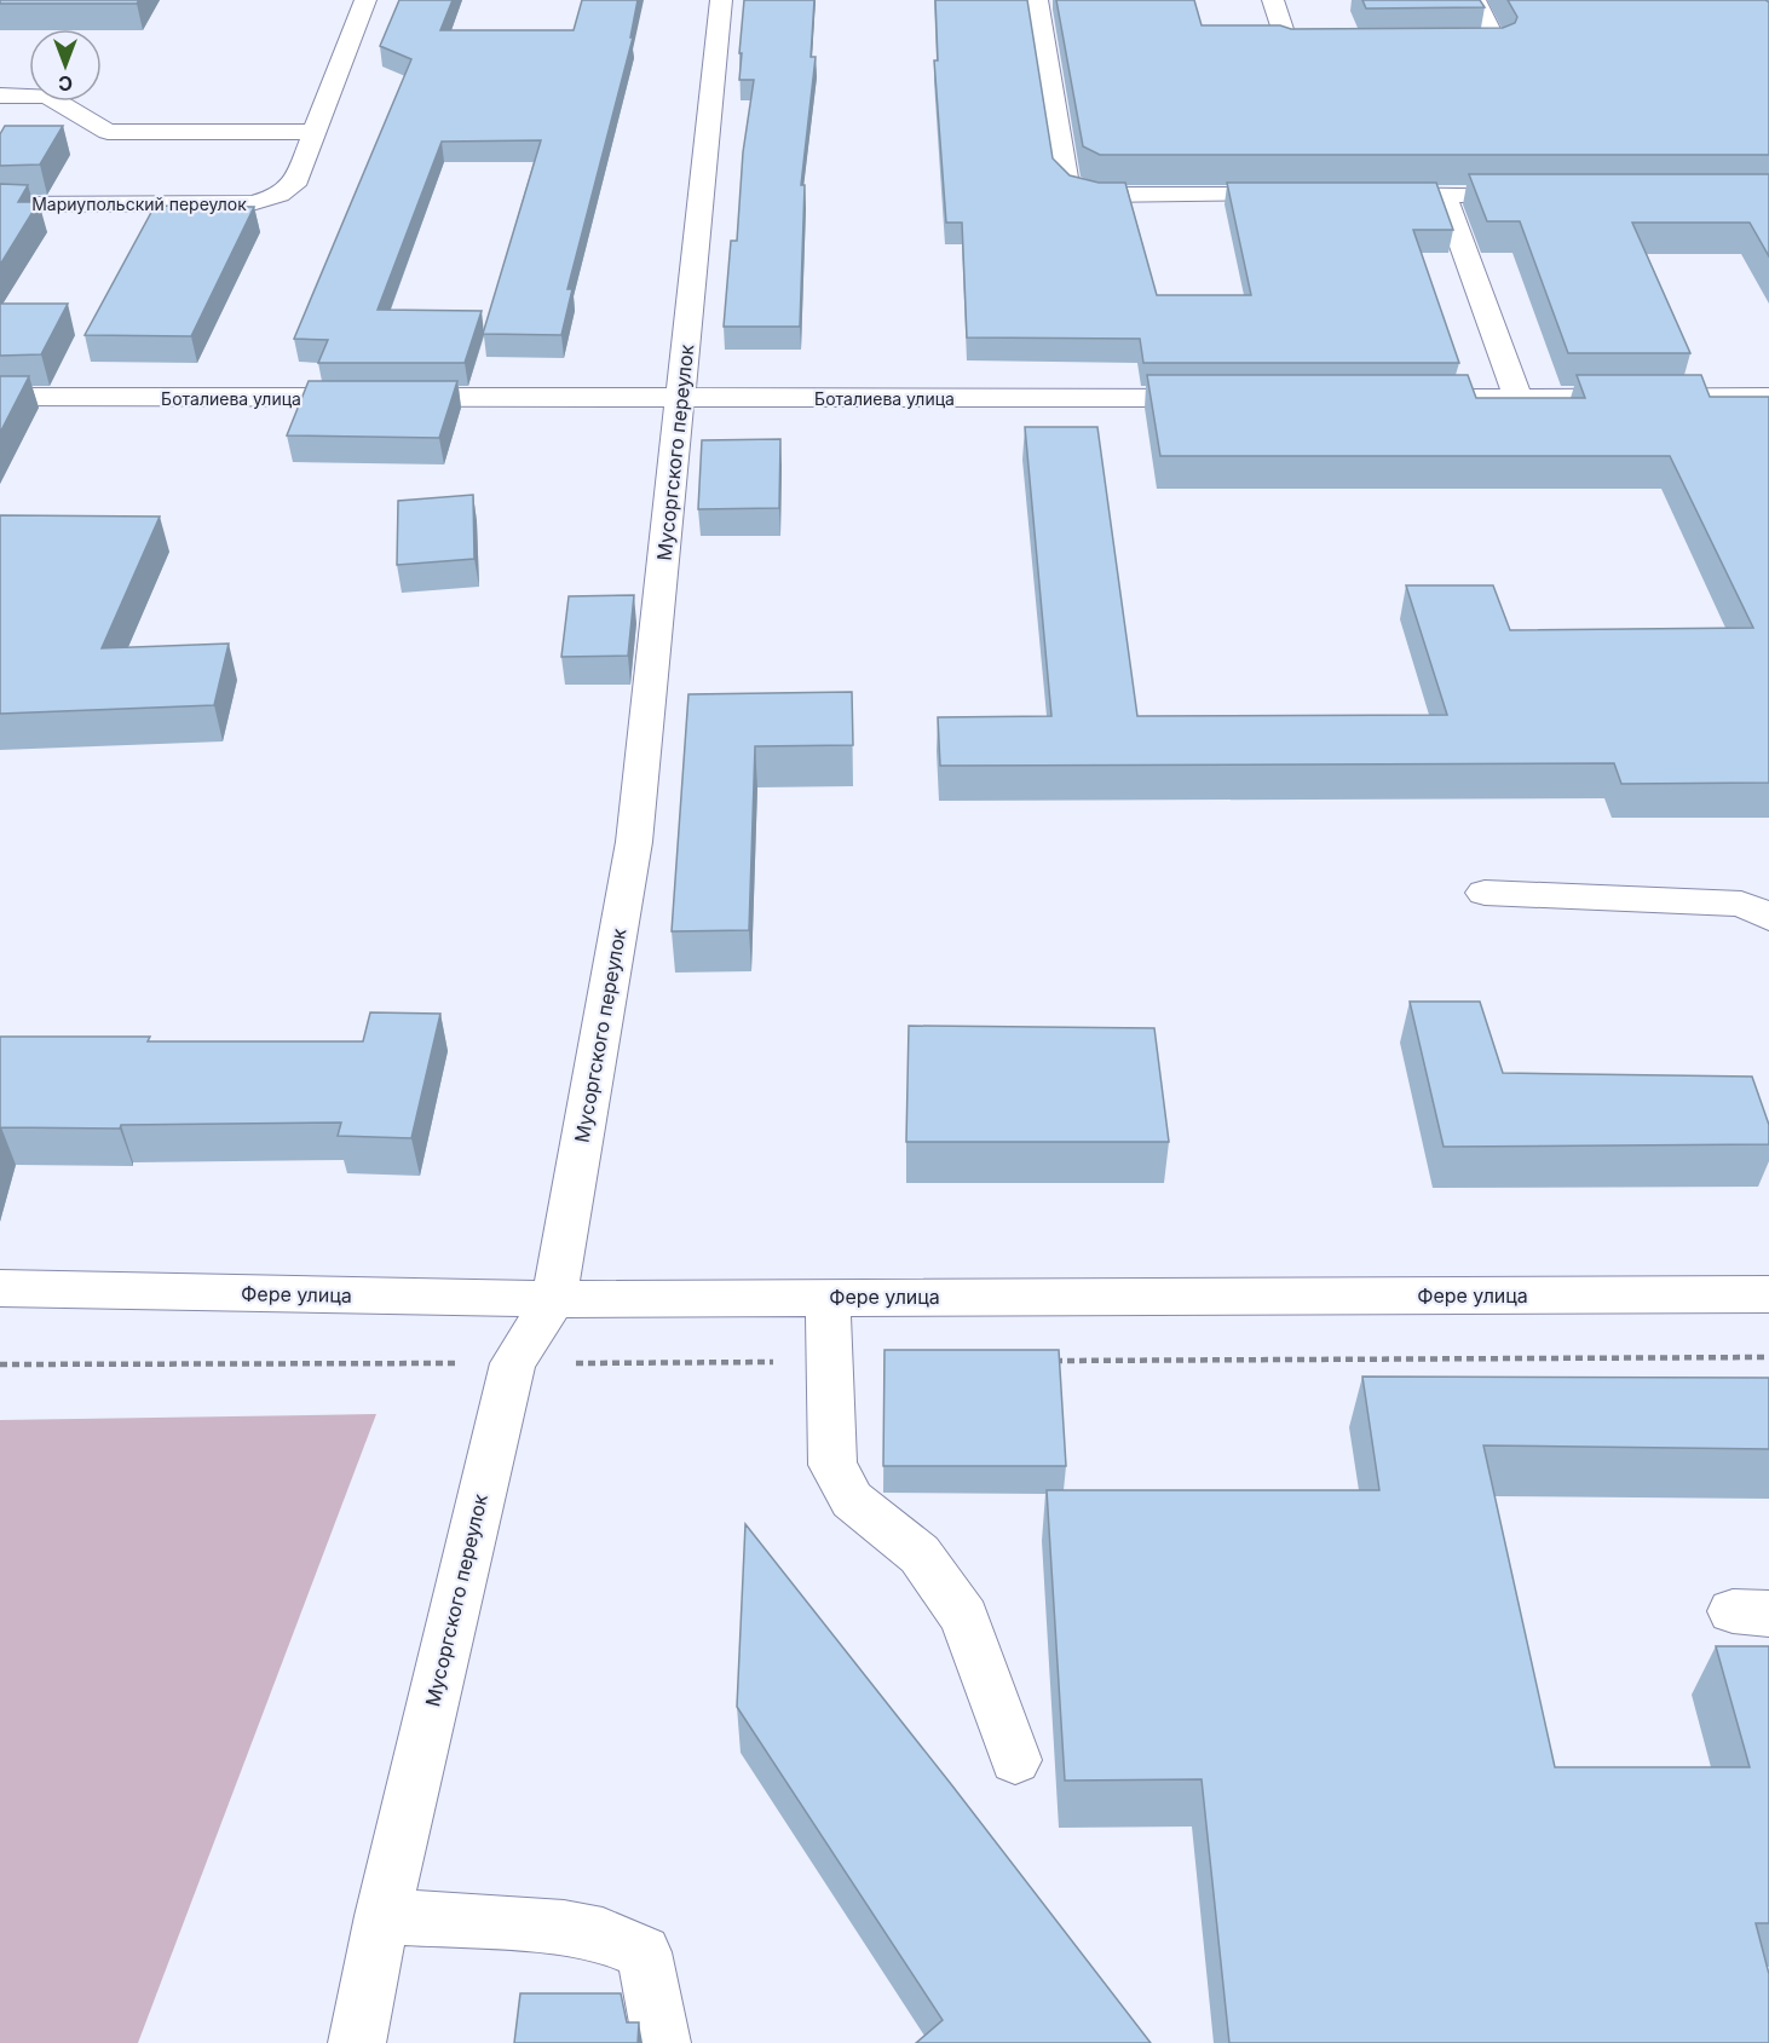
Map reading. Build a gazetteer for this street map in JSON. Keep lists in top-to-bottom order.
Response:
{
  "streets": {
    "street": [
      "Мариупольский переулок",
      "Боталиева улица",
      "Мусоргского переулок",
      "Фере улица"
    ]
  },
  "crossings": [
    ["Боталиева улица", "Мусоргского переулок"],
    ["Мусоргского переулок", "Фере улица"]
  ],
  "north": "bottom"
}
